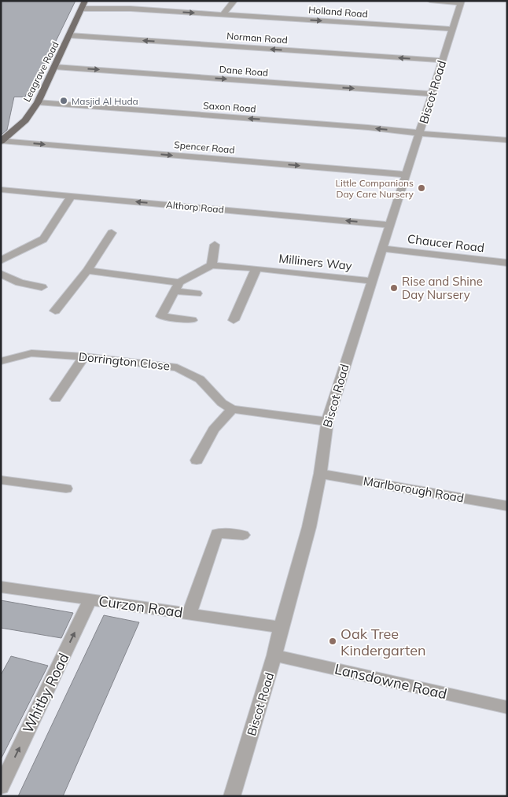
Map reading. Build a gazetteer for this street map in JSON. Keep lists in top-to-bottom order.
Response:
{
  "streets": {
    "main road": ["Leagrave Road"],
    "street": [
      "Holland Road",
      "Norman Road",
      "Dane Road",
      "Biscot Road",
      "Saxon Road",
      "Spencer Road",
      "Althorp Road",
      "Chaucer Road",
      "Milliners Way",
      "Dorrington Close",
      "Marlborough Road",
      "Curzon Road",
      "Lansdowne Road",
      "Whitby Road"
    ]
  },
  "crossings": [
    ["Holland Road", "Leagrave Road"],
    ["Holland Road", "Biscot Road"],
    ["Norman Road", "Leagrave Road"],
    ["Norman Road", "Biscot Road"],
    ["Dane Road", "Leagrave Road"],
    ["Dane Road", "Biscot Road"],
    ["Leagrave Road", "Saxon Road"],
    ["Leagrave Road", "Spencer Road"],
    ["Biscot Road", "Saxon Road"],
    ["Biscot Road", "Spencer Road"],
    ["Biscot Road", "Althorp Road"],
    ["Biscot Road", "Chaucer Road"],
    ["Biscot Road", "Milliners Way"],
    ["Biscot Road", "Marlborough Road"],
    ["Biscot Road", "Curzon Road"],
    ["Biscot Road", "Lansdowne Road"],
    ["Curzon Road", "Whitby Road"]
  ],
  "one_way": [
    "Holland Road",
    "Norman Road",
    "Dane Road",
    "Saxon Road",
    "Spencer Road",
    "Whitby Road"
  ],
  "places": [
    "Masjid Al Huda",
    "Little Companions Day Care Nursery",
    "Rise and Shine Day Nursery",
    "Oak Tree Kindergarten"
  ]
}
